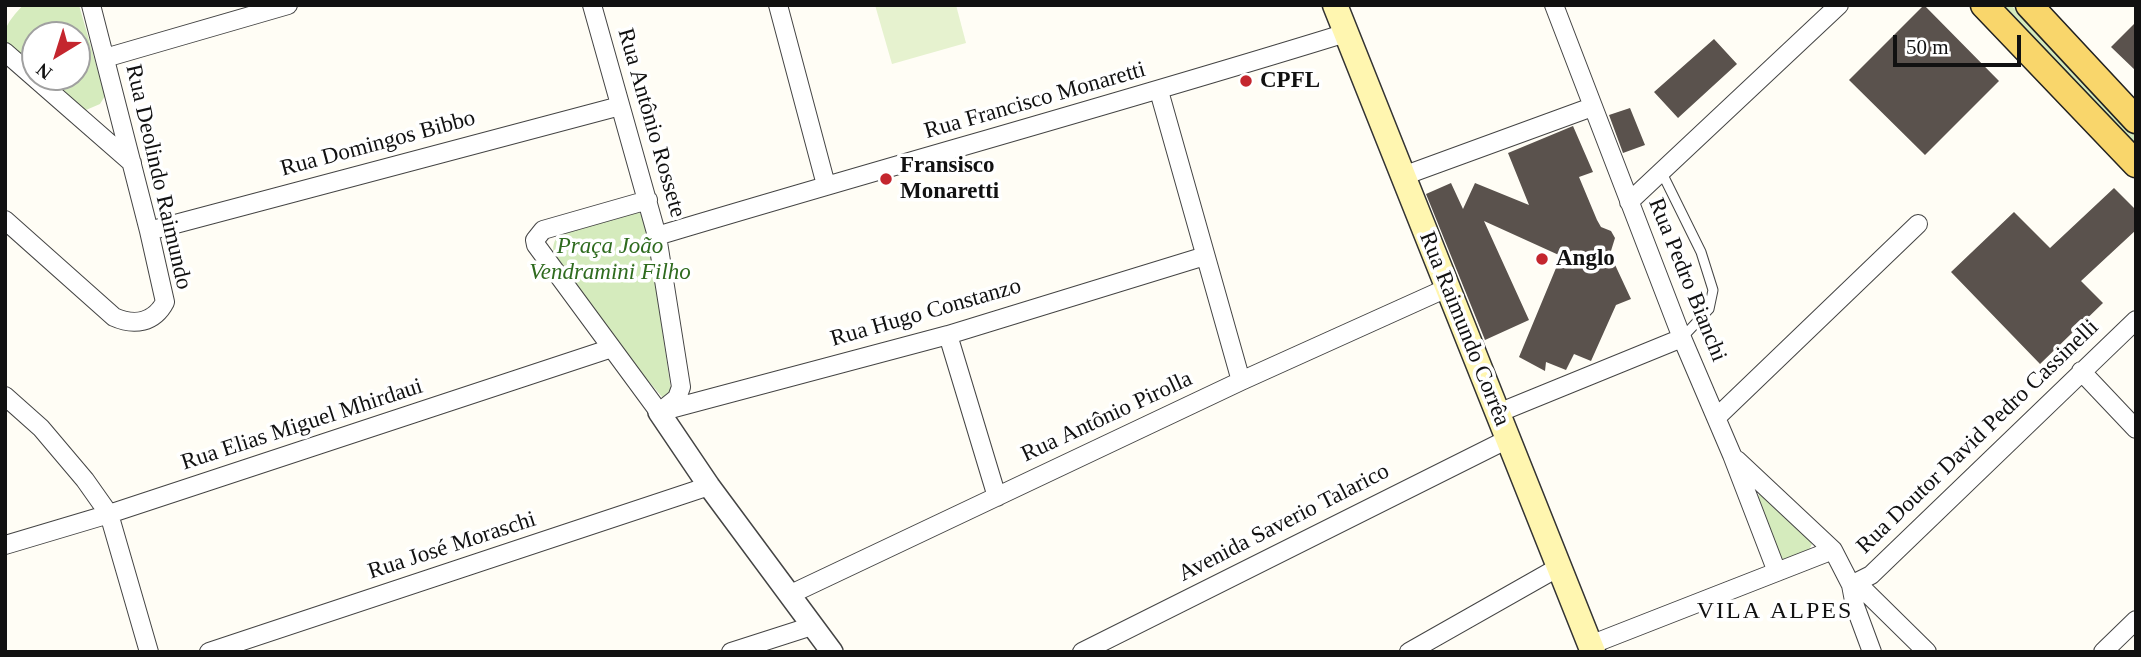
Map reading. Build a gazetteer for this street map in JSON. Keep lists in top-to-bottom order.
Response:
{
  "streets": {
    "main road": ["Rua Raimundo Corrêa"],
    "street": [
      "Rua Francisco Monaretti",
      "Rua Antônio Rossete",
      "Rua Domingos Bibbo",
      "Rua Deolindo Raimundo",
      "Rua Pedro Bianchi",
      "Rua Hugo Constanzo",
      "Rua Antônio Pirolla",
      "Rua Elias Miguel Mhirdaui",
      "Rua Doutor David Pedro Cassinelli",
      "Avenida Saverio Talarico",
      "Rua José Moraschi"
    ]
  },
  "crossings": [
    ["Rua Francisco Monaretti", "Rua Antônio Rossete"],
    ["Rua Francisco Monaretti", "Rua Raimundo Corrêa"],
    ["Rua Antônio Rossete", "Rua Domingos Bibbo"],
    ["Rua Antônio Rossete", "Rua Hugo Constanzo"],
    ["Rua Domingos Bibbo", "Rua Deolindo Raimundo"],
    ["Rua Pedro Bianchi", "Rua Doutor David Pedro Cassinelli"],
    ["Rua Raimundo Corrêa", "Rua Antônio Pirolla"],
    ["Rua Raimundo Corrêa", "Rua Doutor David Pedro Cassinelli"],
    ["Rua Raimundo Corrêa", "Avenida Saverio Talarico"]
  ],
  "districts": ["VILA ALPES"],
  "parks": ["Praça João Vendramini Filho"],
  "places": ["CPFL", "Fransisco Monaretti", "Anglo"],
  "scale_bar": "50 m",
  "north": "bottom left"
}
